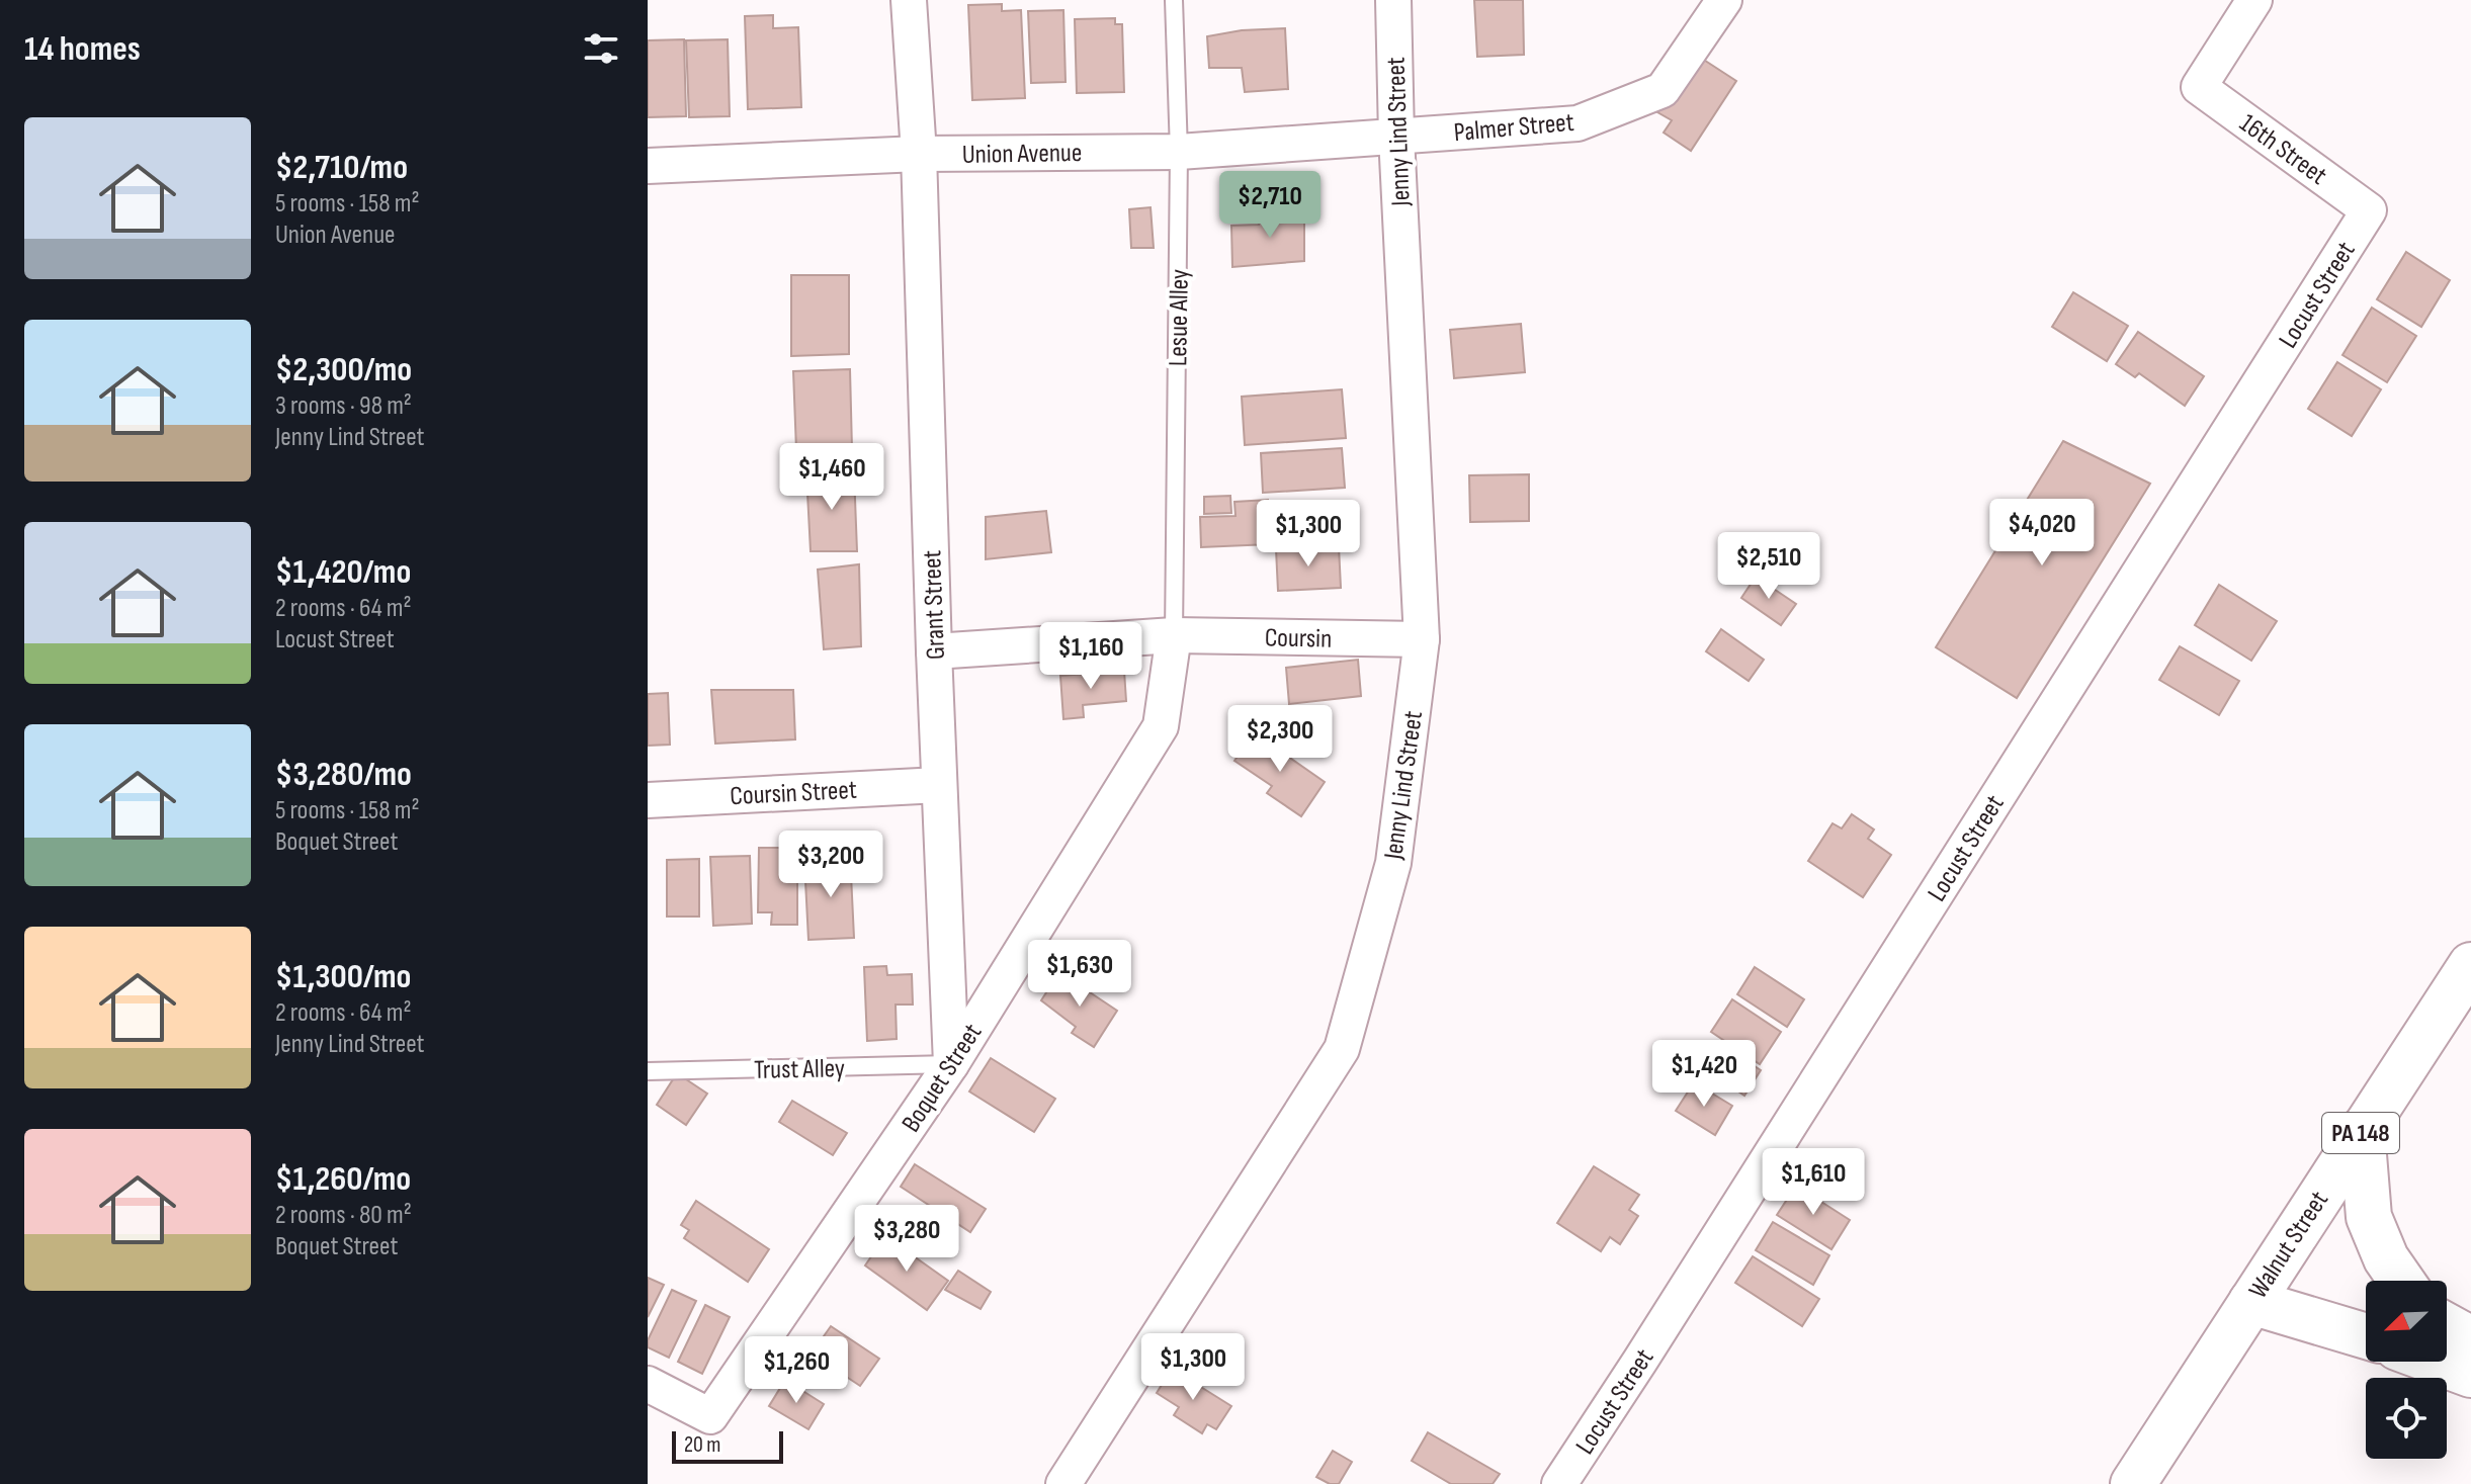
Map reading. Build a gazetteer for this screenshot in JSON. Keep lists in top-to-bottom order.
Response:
{
  "streets": {
    "main road": ["PA 148", "Walnut Street"],
    "street": [
      "Palmer Street",
      "Jenny Lind Street",
      "16th Street",
      "Union Avenue",
      "Locust Street",
      "Grant Street",
      "Coursin",
      "Coursin Street",
      "Boquet Street"
    ],
    "lane": ["Lesue Alley", "Trust Alley"]
  },
  "crossings": [
    ["Palmer Street", "Jenny Lind Street"],
    ["Palmer Street", "Union Avenue"],
    ["Jenny Lind Street", "Union Avenue"],
    ["Jenny Lind Street", "Coursin"],
    ["16th Street", "Locust Street"],
    ["Union Avenue", "Lesue Alley"],
    ["Union Avenue", "Grant Street"],
    ["Lesue Alley", "Coursin"],
    ["Lesue Alley", "Boquet Street"],
    ["Grant Street", "Coursin Street"],
    ["Grant Street", "Trust Alley"],
    ["Grant Street", "Boquet Street"],
    ["Coursin", "Boquet Street"],
    ["Trust Alley", "Boquet Street"]
  ],
  "scale_bar": "20 m",
  "north": "bottom left",
  "page": {
    "heading": "14 homes",
    "list": [
      {
        "name": "$2,710/mo",
        "note": "5 rooms · 158 m² · Union Avenue"
      },
      {
        "name": "$2,300/mo",
        "note": "3 rooms · 98 m² · Jenny Lind Street"
      },
      {
        "name": "$1,420/mo",
        "note": "2 rooms · 64 m² · Locust Street"
      },
      {
        "name": "$3,280/mo",
        "note": "5 rooms · 158 m² · Boquet Street"
      },
      {
        "name": "$1,300/mo",
        "note": "2 rooms · 64 m² · Jenny Lind Street"
      },
      {
        "name": "$1,260/mo",
        "note": "2 rooms · 80 m² · Boquet Street"
      }
    ],
    "price": [
      "$2,710",
      "$1,460",
      "$4,020",
      "$1,300",
      "$2,510",
      "$1,160",
      "$2,300",
      "$3,200",
      "$1,630",
      "$1,420",
      "$1,610",
      "$3,280",
      "$1,300",
      "$1,260"
    ],
    "scale": "20 m"
  }
}
